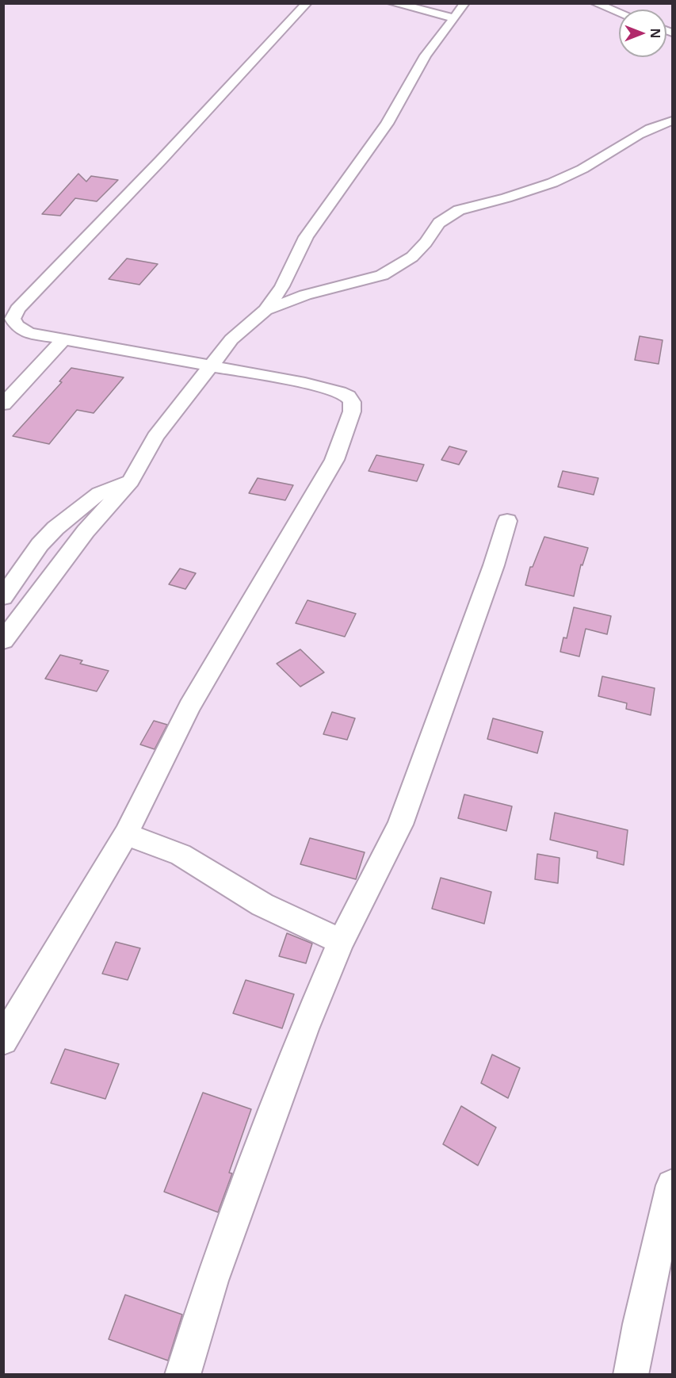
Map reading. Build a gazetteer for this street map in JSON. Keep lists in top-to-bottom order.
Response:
{
  "north": "right"
}
